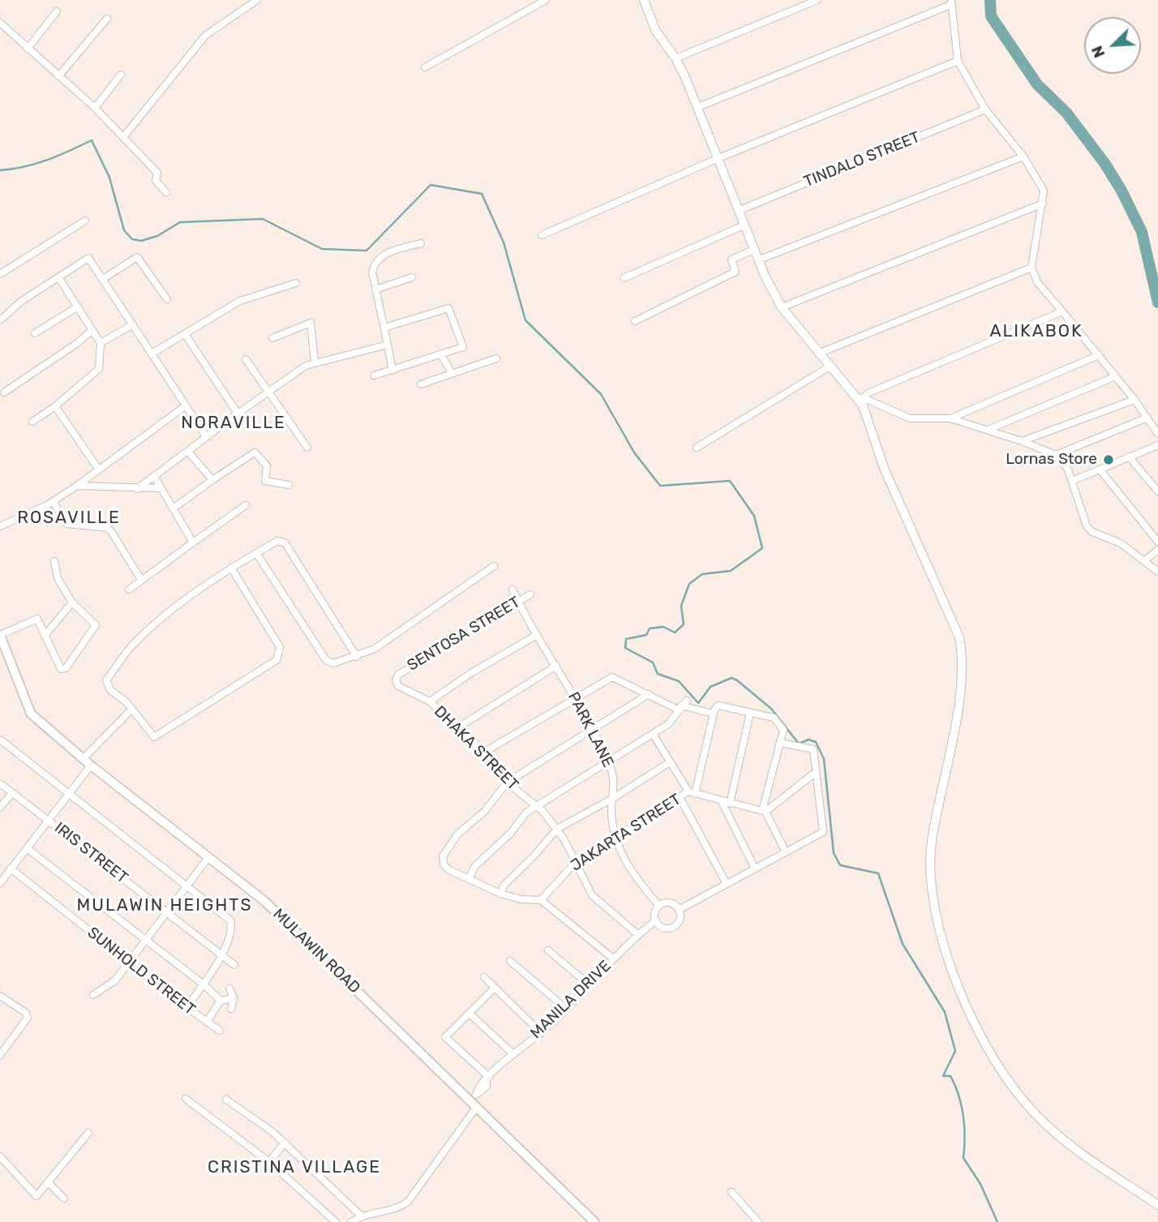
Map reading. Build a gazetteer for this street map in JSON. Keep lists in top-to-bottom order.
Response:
{
  "streets": {
    "main road": ["MULAWIN ROAD"],
    "street": [
      "TINDALO STREET",
      "SENTOSA STREET",
      "PARK LANE",
      "DHAKA STREET",
      "JAKARTA STREET",
      "IRIS STREET",
      "SUNHOLD STREET",
      "MANILA DRIVE"
    ]
  },
  "crossings": [
    ["SENTOSA STREET", "PARK LANE"],
    ["SENTOSA STREET", "DHAKA STREET"],
    ["PARK LANE", "JAKARTA STREET"],
    ["PARK LANE", "MANILA DRIVE"],
    ["DHAKA STREET", "JAKARTA STREET"],
    ["DHAKA STREET", "MANILA DRIVE"],
    ["MULAWIN ROAD", "MANILA DRIVE"]
  ],
  "districts": [
    "ALIKABOK",
    "NORAVILLE",
    "ROSAVILLE",
    "MULAWIN HEIGHTS",
    "CRISTINA VILLAGE"
  ],
  "places": ["Lornas Store"],
  "north": "bottom left"
}
